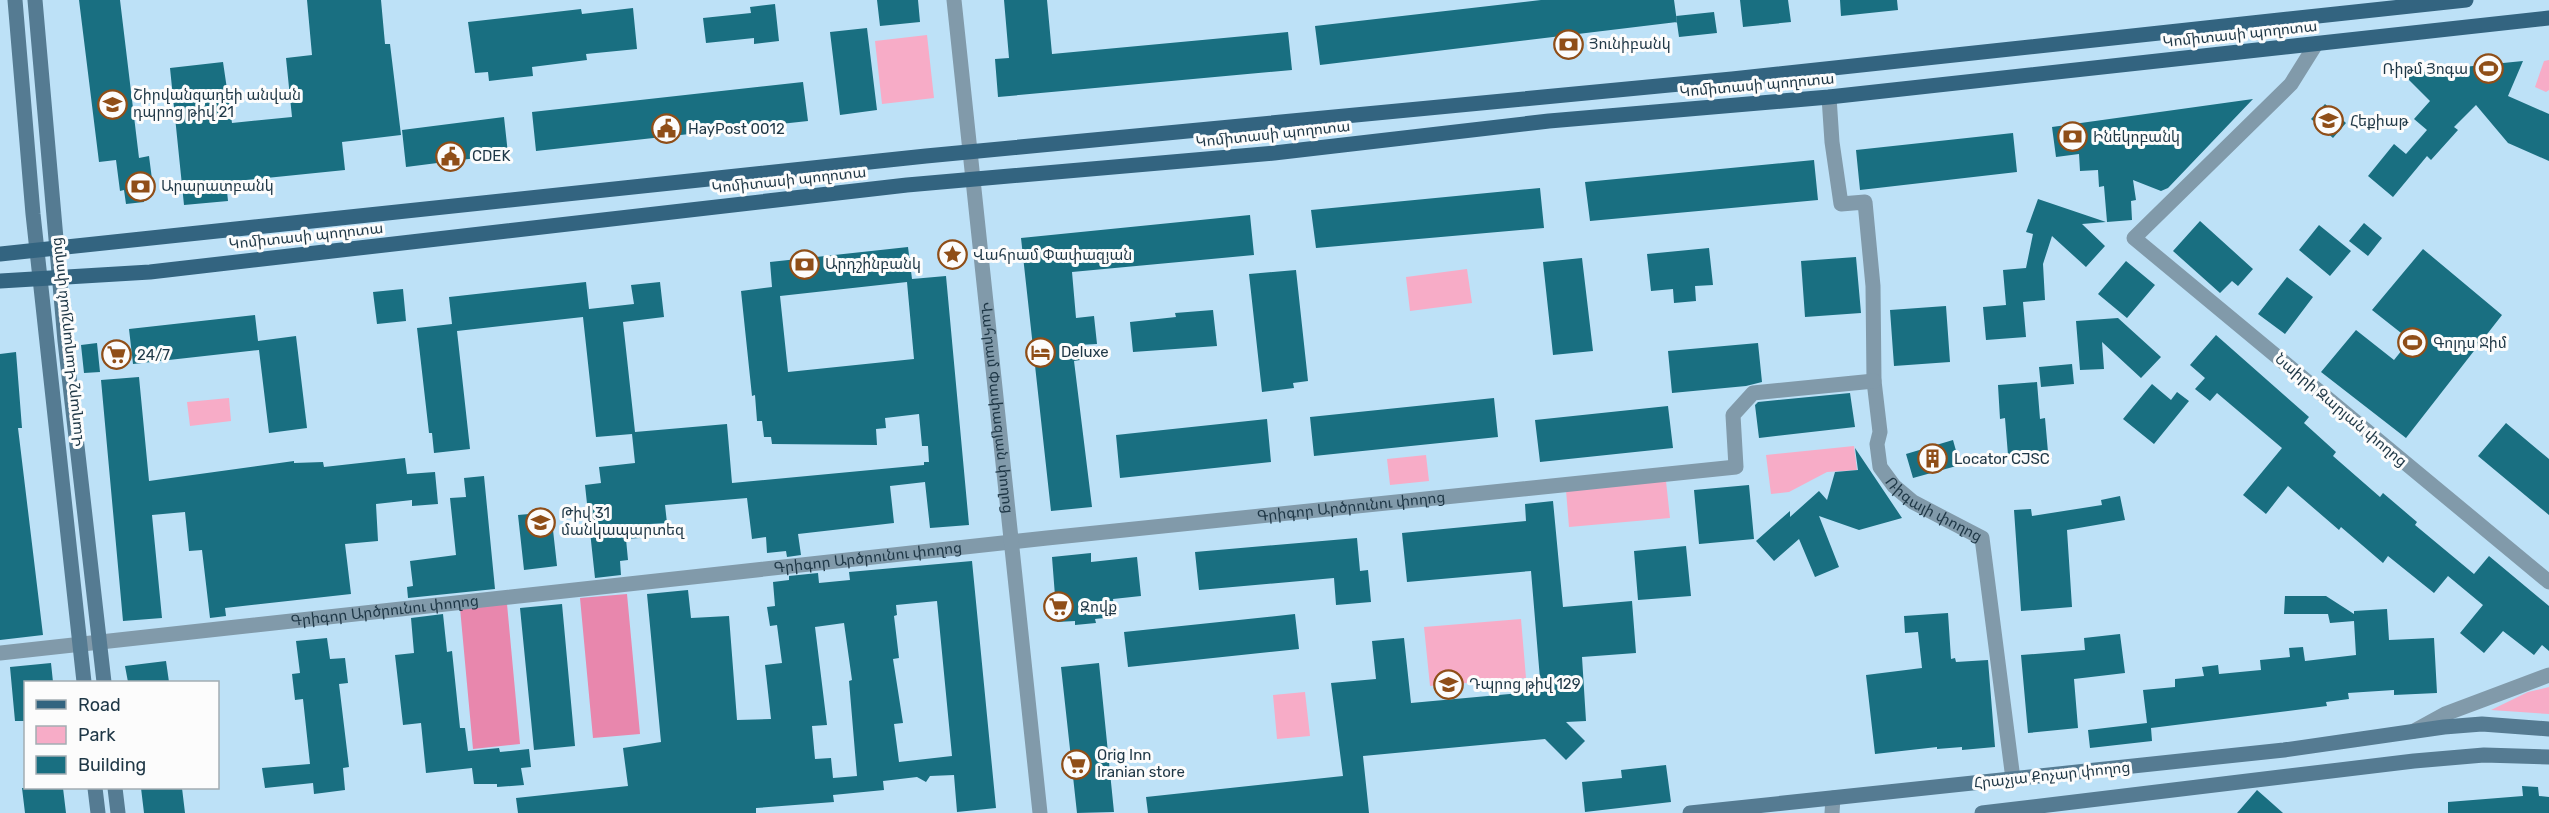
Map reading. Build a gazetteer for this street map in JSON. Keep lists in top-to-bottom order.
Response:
{
  "streets": {
    "main road": ["Կոմիտասի պողոտա", "Վաղարշ Վաղարշյան փողոց", "Հրաչյա Քոչար փողոց"],
    "street": [
      "Վահրամ Փափազյան փողոց",
      "Նաիրի Զարյան փողոց",
      "Գրիգոր Արծրունու փողոց",
      "Ռիգայի փողոց"
    ]
  },
  "crossings": [
    ["Կոմիտասի պողոտա", "Վաղարշ Վաղարշյան փողոց"],
    ["Կոմիտասի պողոտա", "Վահրամ Փափազյան փողոց"],
    ["Կոմիտասի պողոտա", "Նաիրի Զարյան փողոց"],
    ["Կոմիտասի պողոտա", "Ռիգայի փողոց"],
    ["Վաղարշ Վաղարշյան փողոց", "Գրիգոր Արծրունու փողոց"],
    ["Վահրամ Փափազյան փողոց", "Գրիգոր Արծրունու փողոց"],
    ["Գրիգոր Արծրունու փողոց", "Ռիգայի փողոց"],
    ["Ռիգայի փողոց", "Հրաչյա Քոչար փողոց"]
  ],
  "places": {
    "bank": [
      "Յունիբանկ",
      "Ինեկոբանկ",
      "Արարատբանկ",
      "Արդշինբանկ"
    ],
    "sports": ["Ռիթմ Յոգա", "Գոլդս Ջիմ"],
    "school or university": [
      "Շիրվանզադեի անվան դպրոց թիվ 21",
      "Հեքիաթ",
      "Թիվ 31 մանկապարտեզ",
      "Դպրոց թիվ 129"
    ],
    "public building": ["HayPost 0012", "CDEK"],
    "place": ["Վահրամ Փափազյան"],
    "hotel": ["Deluxe"],
    "supermarket": ["24/7", "Զովք", "Orig Inn Iranian store"],
    "building": ["Locator CJSC"]
  },
  "legend": ["Road", "Park", "Building"]
}
